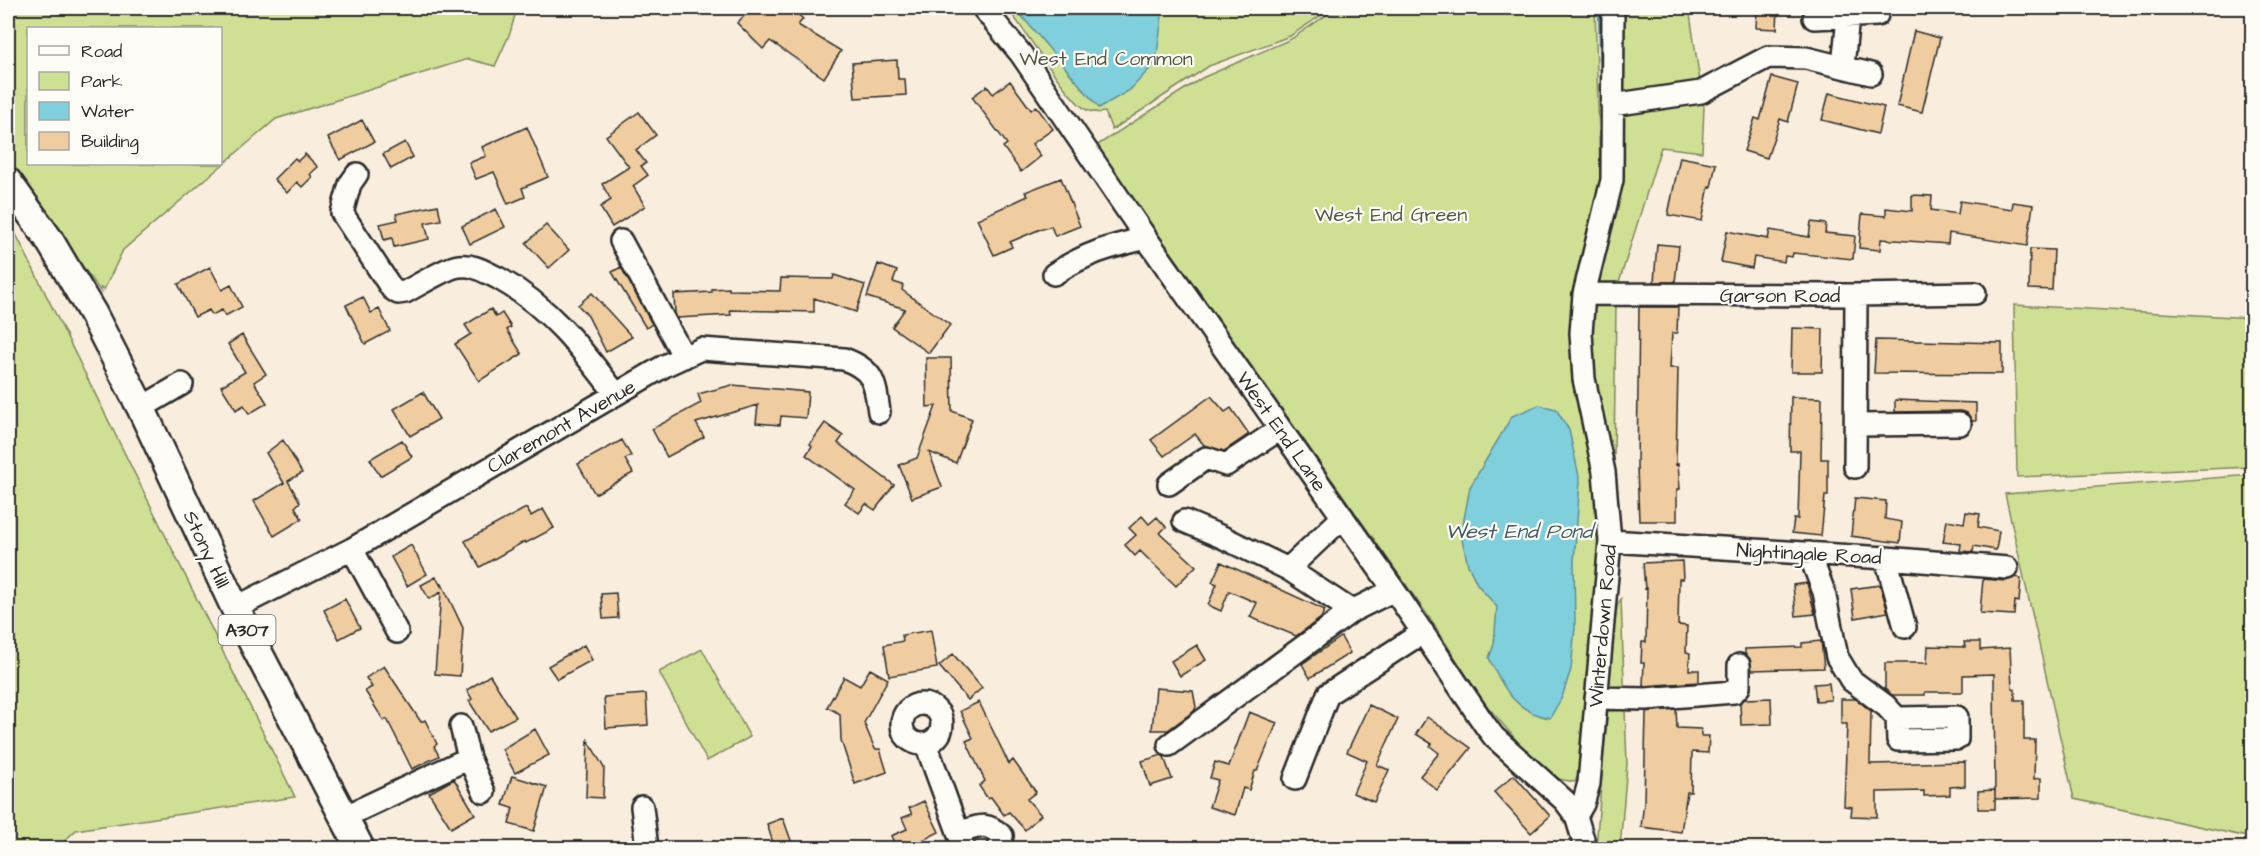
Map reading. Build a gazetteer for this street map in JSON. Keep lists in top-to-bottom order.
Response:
{
  "streets": {
    "main road": ["Stony Hill", "A307"],
    "street": [
      "Garson Road",
      "Claremont Avenue",
      "West End Lane",
      "Nightingale Road",
      "Winterdown Road"
    ]
  },
  "crossings": [
    ["Garson Road", "Winterdown Road"],
    ["Claremont Avenue", "Stony Hill"],
    ["West End Lane", "Winterdown Road"],
    ["Nightingale Road", "Winterdown Road"]
  ],
  "water": ["West End Pond"],
  "parks": ["West End Common", "West End Green"],
  "legend": [
    "Road",
    "Park",
    "Water",
    "Building"
  ]
}
